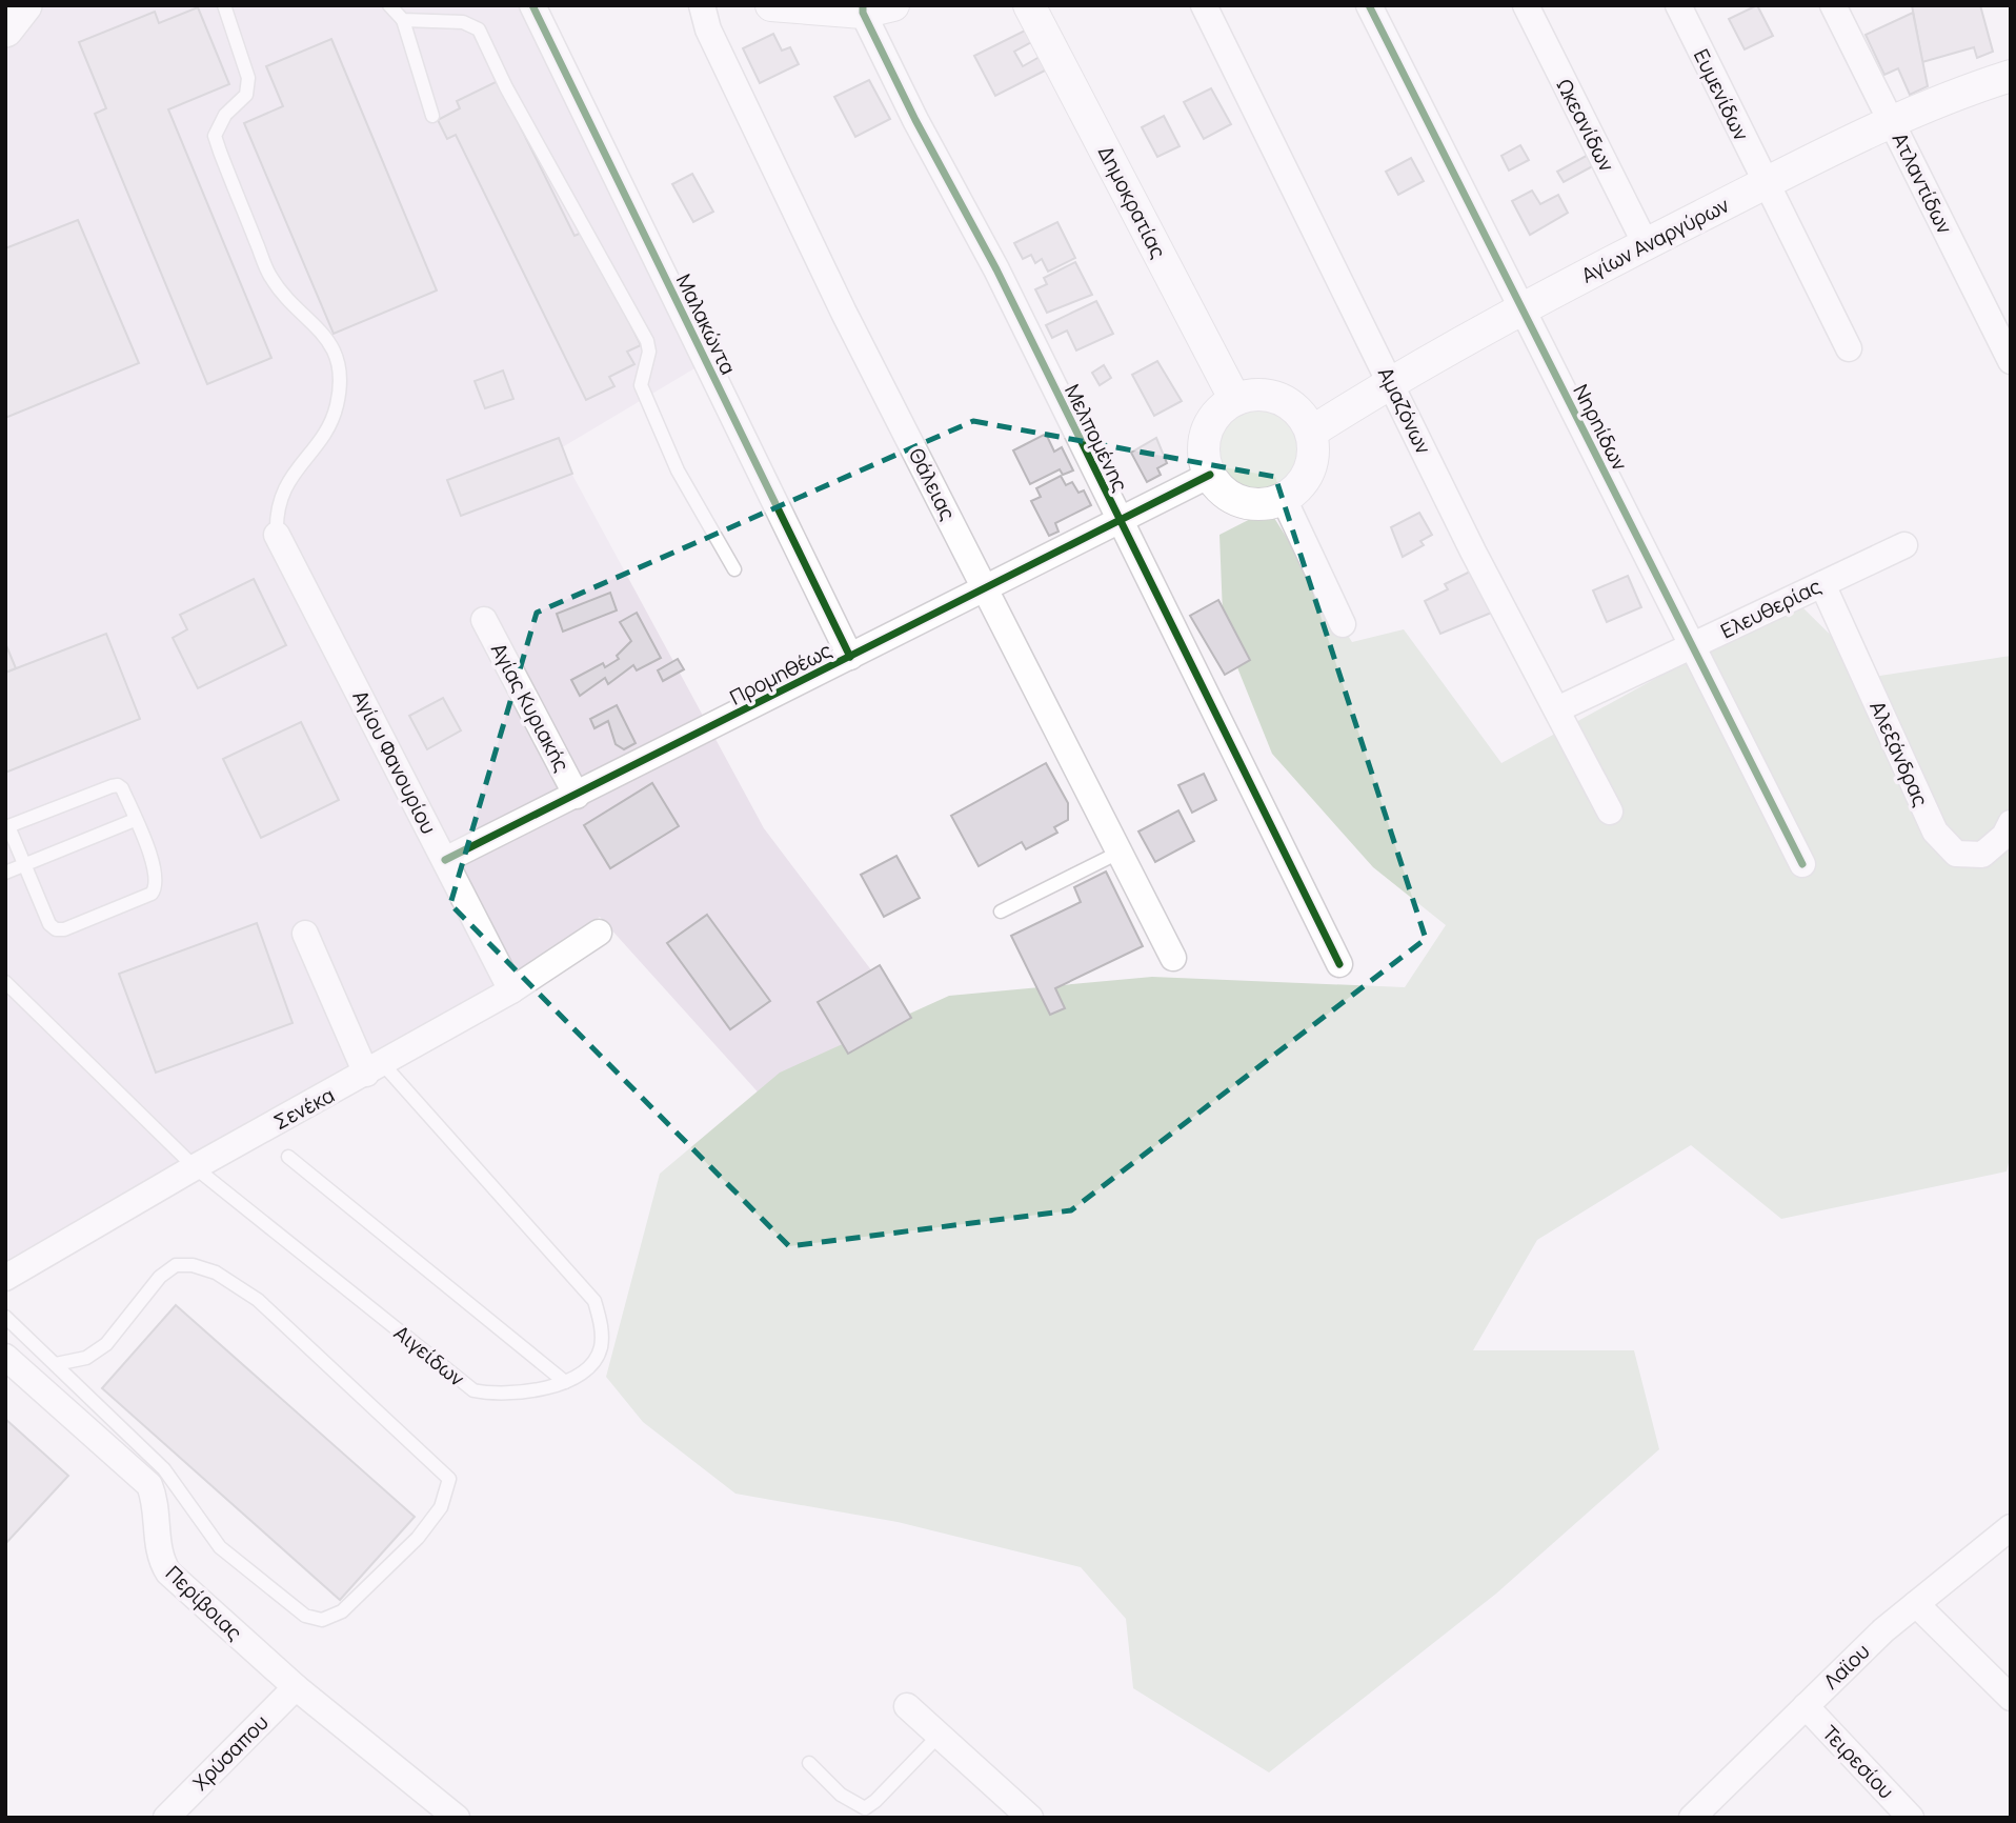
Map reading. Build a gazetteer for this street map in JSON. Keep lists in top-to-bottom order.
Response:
{
  "streets": {
    "street": [
      "Ευμενίδων",
      "Ωκεανίδων",
      "Ατλαντίδων",
      "Δημοκρατίας",
      "Αγίων Αναργύρων",
      "Μαλακώντα",
      "Αμαζόνων",
      "Νηρηίδων",
      "Μελπομένης",
      "Θάλειας",
      "Ελευθερίας",
      "Προμηθέως",
      "Αγίας Κυριακής",
      "Αλεξάνδρας",
      "Αγίου Φανουρίου",
      "Σενέκα",
      "Περίβοιας",
      "Λαϊου",
      "Χρύσαπου",
      "Τειρεσίου"
    ],
    "lane": ["Αιγείδων"]
  },
  "crossings": [
    ["Ευμενίδων", "Αγίων Αναργύρων"],
    ["Ωκεανίδων", "Αγίων Αναργύρων"],
    ["Ατλαντίδων", "Αγίων Αναργύρων"],
    ["Δημοκρατίας", "Αγίων Αναργύρων"],
    ["Δημοκρατίας", "Προμηθέως"],
    ["Αγίων Αναργύρων", "Αμαζόνων"],
    ["Αγίων Αναργύρων", "Νηρηίδων"],
    ["Αγίων Αναργύρων", "Προμηθέως"],
    ["Μαλακώντα", "Προμηθέως"],
    ["Αμαζόνων", "Ελευθερίας"],
    ["Νηρηίδων", "Ελευθερίας"],
    ["Μελπομένης", "Προμηθέως"],
    ["Θάλειας", "Προμηθέως"],
    ["Ελευθερίας", "Αλεξάνδρας"],
    ["Προμηθέως", "Αγίας Κυριακής"],
    ["Προμηθέως", "Αγίου Φανουρίου"],
    ["Αγίου Φανουρίου", "Σενέκα"],
    ["Σενέκα", "Αιγείδων"],
    ["Περίβοιας", "Χρύσαπου"],
    ["Λαϊου", "Τειρεσίου"]
  ]
}
